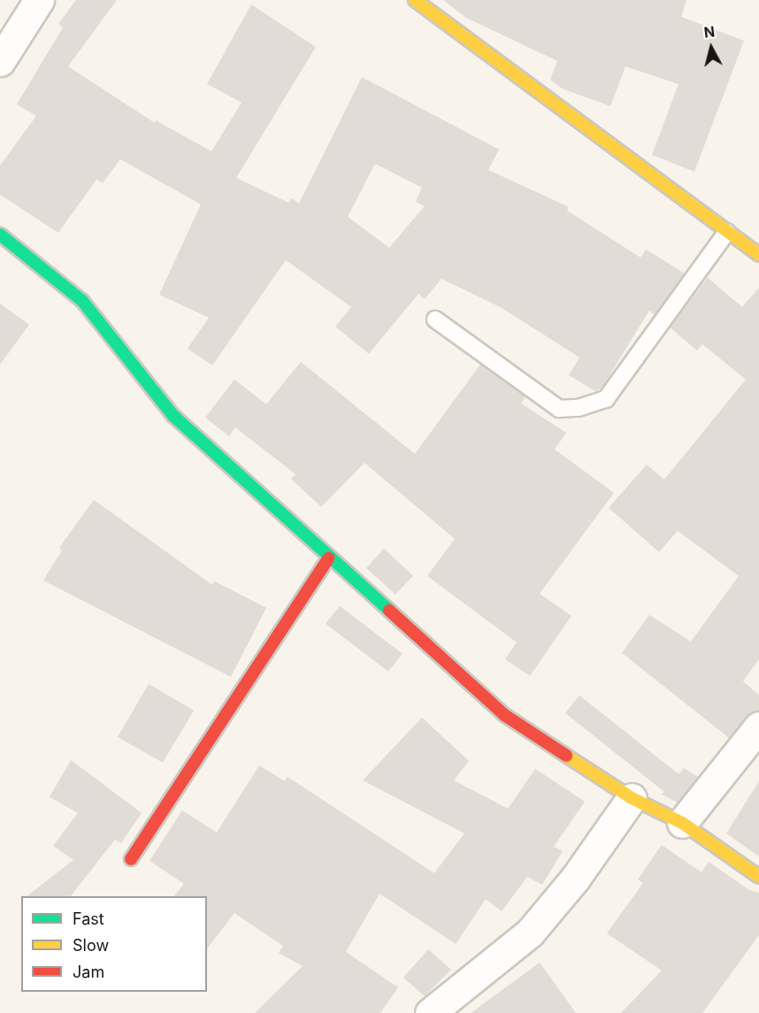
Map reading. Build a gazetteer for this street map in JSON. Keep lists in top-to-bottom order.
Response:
{
  "legend": ["Fast", "Slow", "Jam"],
  "north": "top"
}
